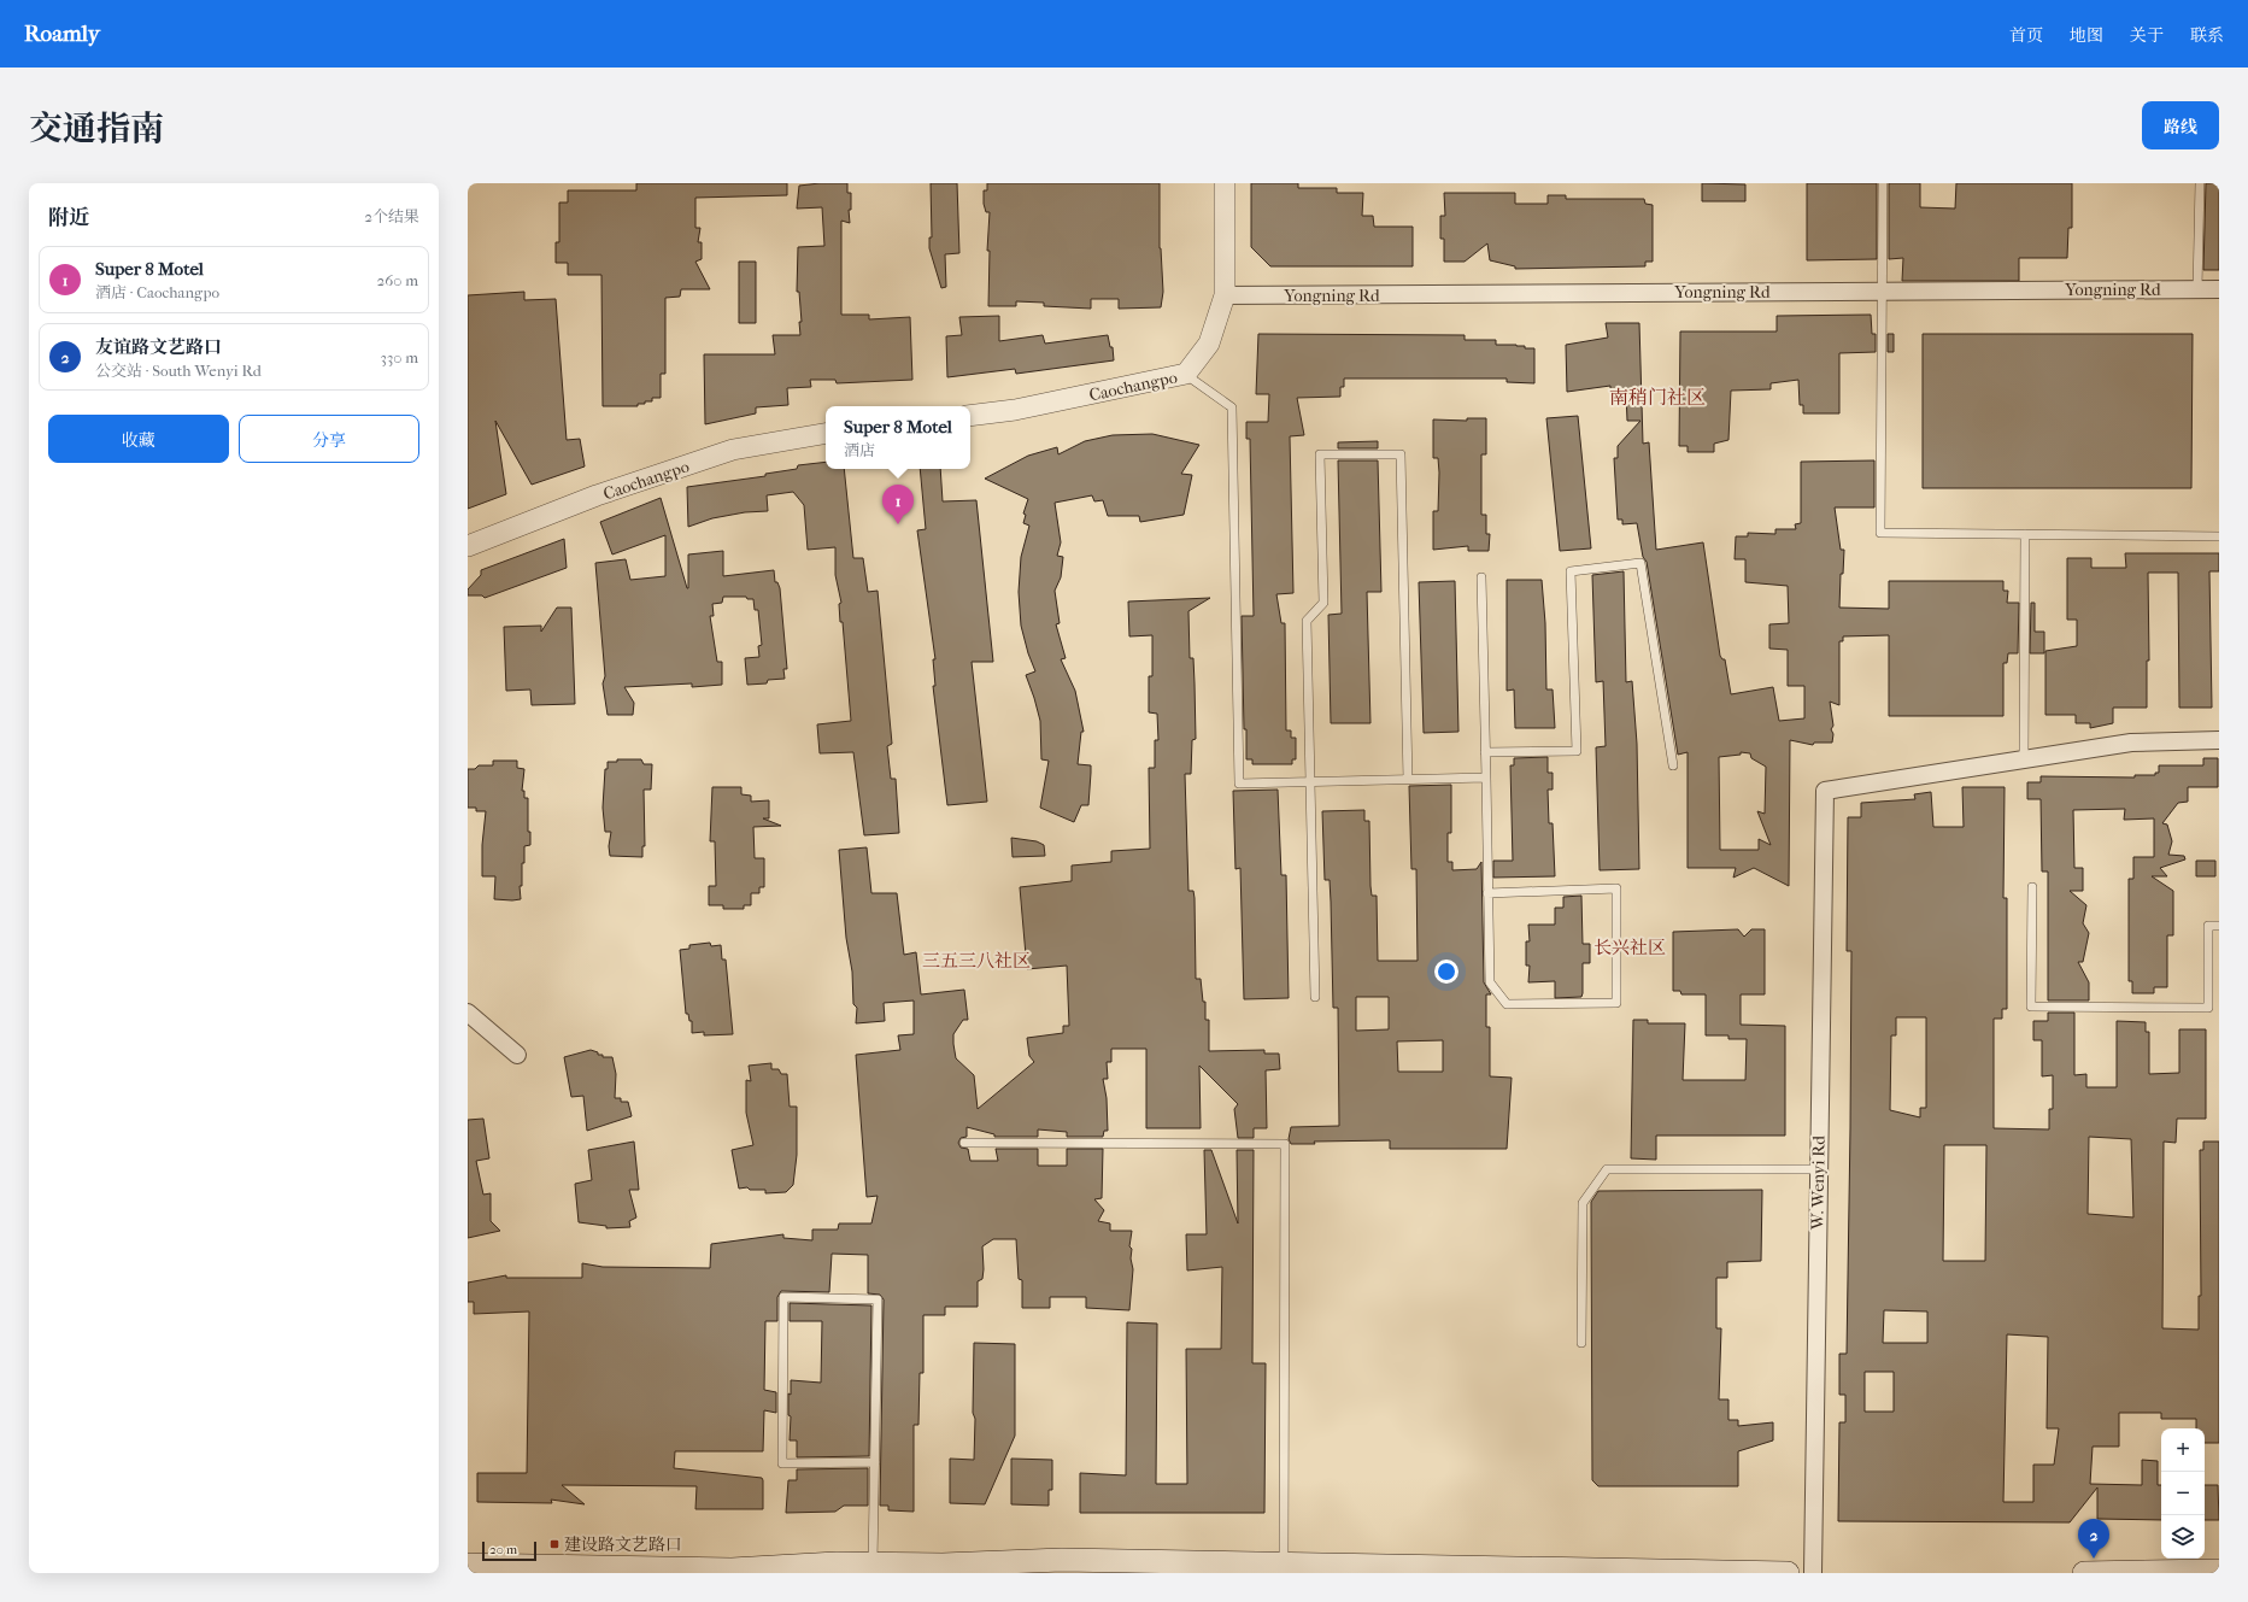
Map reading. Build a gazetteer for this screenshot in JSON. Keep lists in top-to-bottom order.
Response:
{
  "streets": {
    "street": ["Yongning Rd", "Caochangpo", "W. Wenyi Rd"]
  },
  "crossings": [
    ["Yongning Rd", "Caochangpo"]
  ],
  "districts": ["南稍门社区", "长兴社区", "三五三八社区"],
  "places": {
    "transit": ["建设路文艺路口"]
  },
  "scale_bar": "20 m",
  "page": {
    "header": "Roamly",
    "nav": [
      "首页",
      "地图",
      "关于",
      "联系"
    ],
    "title": "交通指南",
    "buttons": [
      "路线",
      ["收藏", "分享"]
    ],
    "heading": ["附近", "2个结果"],
    "list": [
      {
        "mark": "1",
        "name": "Super 8 Motel",
        "note": "酒店 · Caochangpo",
        "value": "260 m"
      },
      {
        "mark": "2",
        "name": "友谊路文艺路口",
        "note": "公交站 · South Wenyi Rd",
        "value": "330 m"
      }
    ],
    "popup": ["Super 8 Motel", "酒店"],
    "pins": ["1", "2"],
    "map_buttons": ["+", "−"],
    "scale": "20 m"
  }
}
